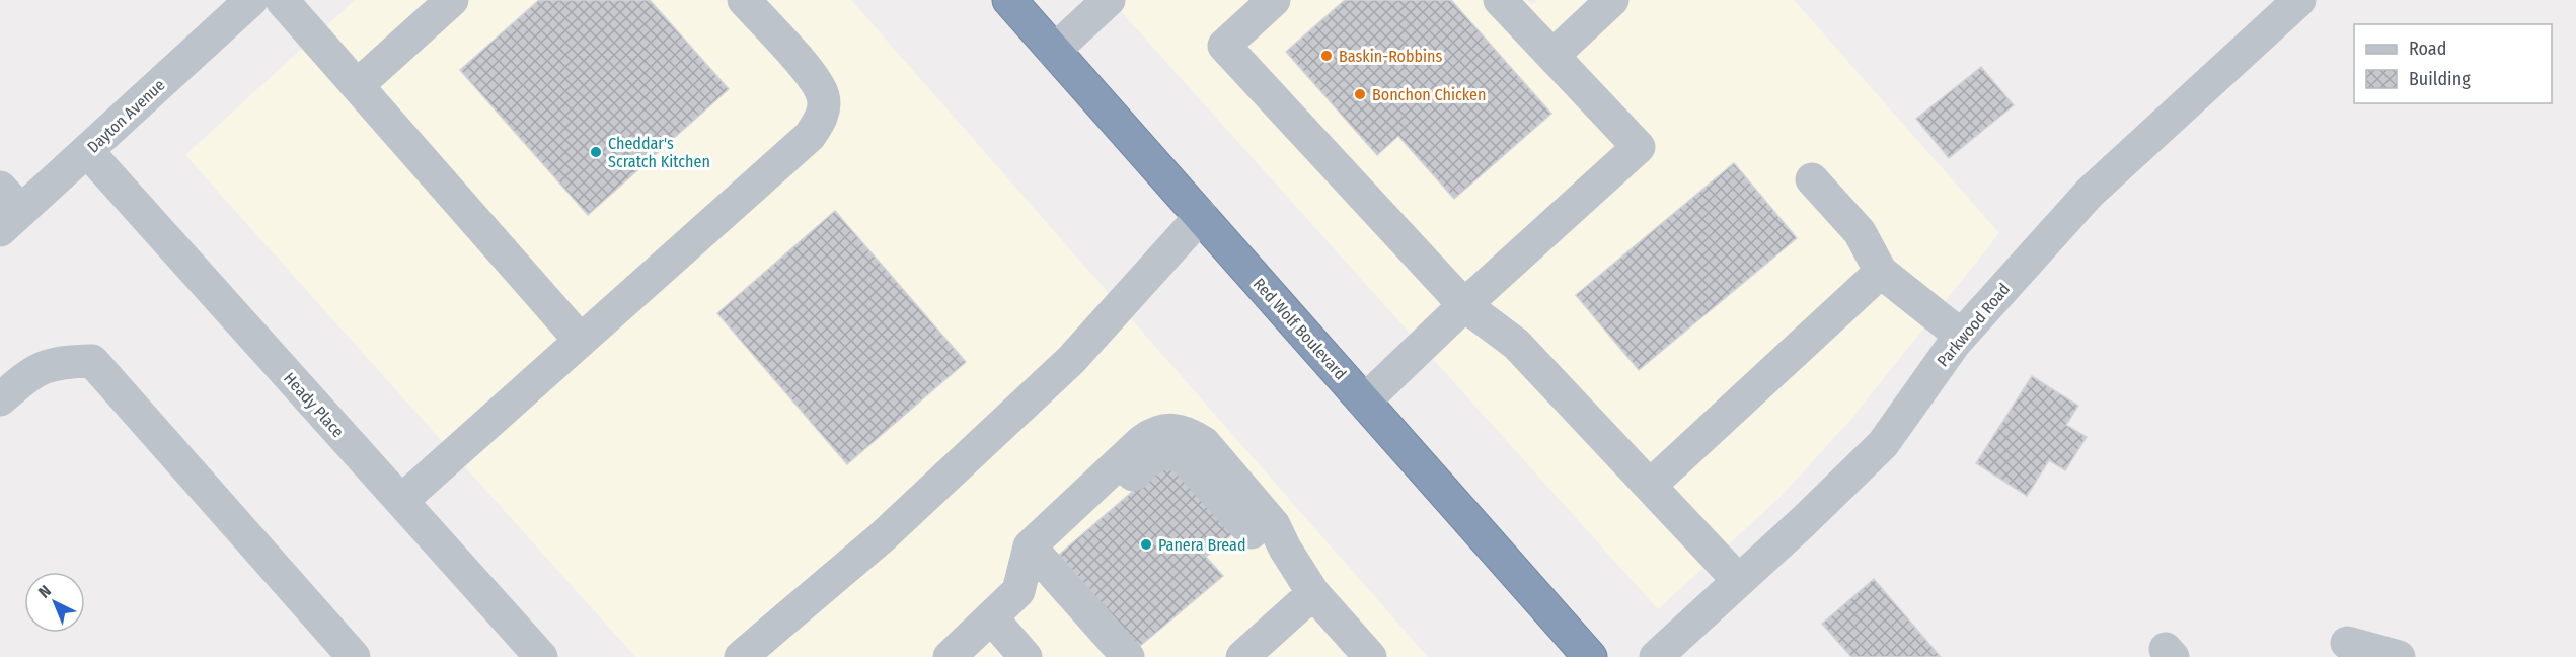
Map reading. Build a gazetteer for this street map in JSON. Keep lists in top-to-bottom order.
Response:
{
  "streets": {
    "highway": ["Red Wolf Boulevard"],
    "street": ["Dayton Avenue", "Parkwood Road", "Heady Place"]
  },
  "crossings": [
    ["Dayton Avenue", "Heady Place"]
  ],
  "places": [
    "Baskin-Robbins",
    "Bonchon Chicken",
    "Cheddar's Scratch Kitchen",
    "Panera Bread"
  ],
  "legend": ["Road", "Building"],
  "north": "top left"
}
